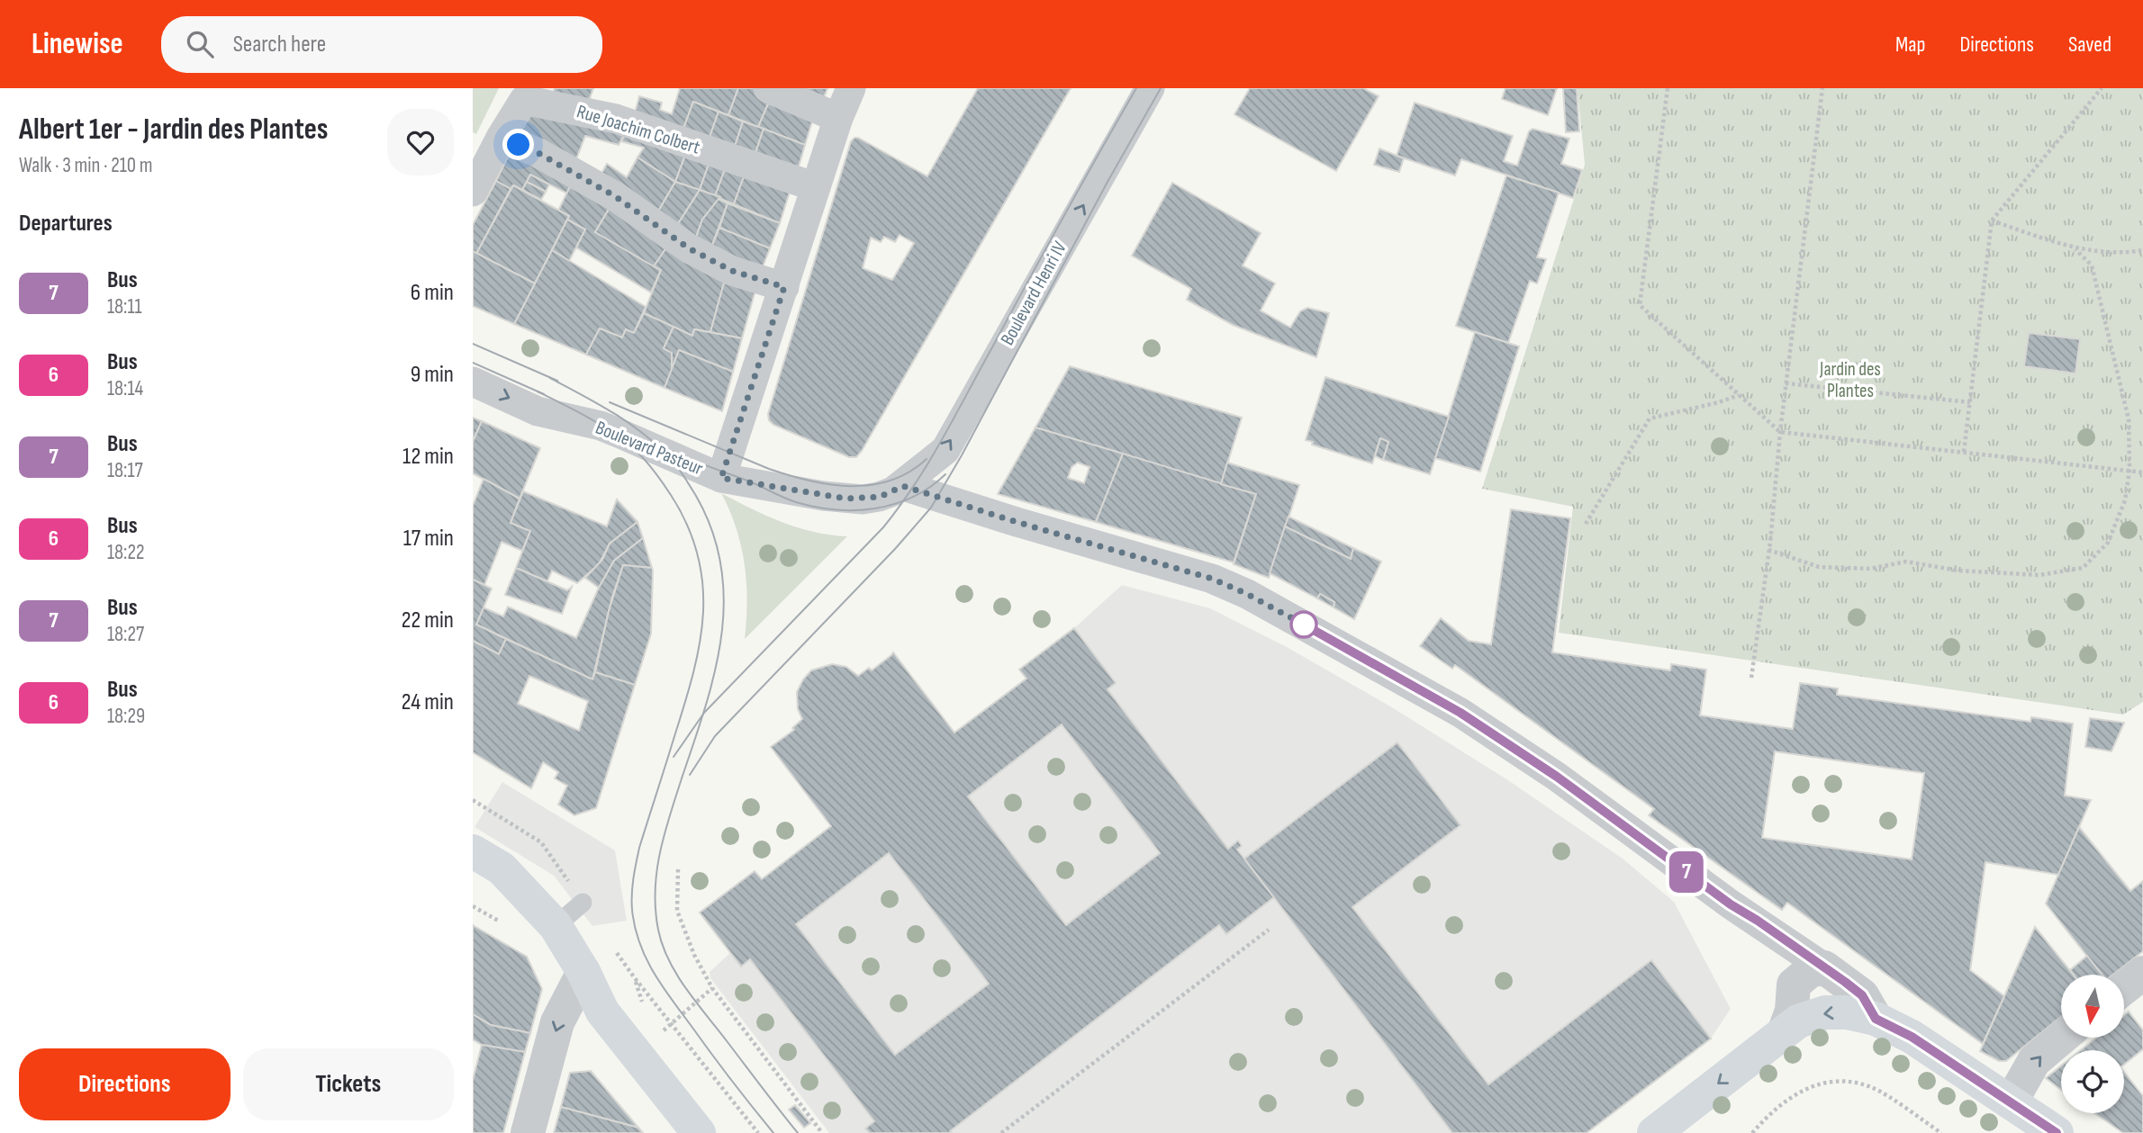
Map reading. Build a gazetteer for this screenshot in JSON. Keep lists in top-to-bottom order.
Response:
{
  "streets": {
    "street": ["Rue Joachim Colbert", "Boulevard Henri IV", "Boulevard Pasteur"]
  },
  "crossings": [
    ["Boulevard Henri IV", "Boulevard Pasteur"]
  ],
  "parks": ["Jardin des Plantes"],
  "lines": ["bus line 7"],
  "north": "bottom",
  "page": {
    "header": "Linewise",
    "search": "Search here",
    "nav": ["Map", "Directions", "Saved"],
    "heading": [
      ["Albert 1er - Jardin des Plantes", "Walk · 3 min · 210 m"],
      "Departures"
    ],
    "on_map": "7",
    "list": [
      {
        "mark": "7",
        "name": "Bus",
        "note": "18:11",
        "value": "6 min"
      },
      {
        "mark": "6",
        "name": "Bus",
        "note": "18:14",
        "value": "9 min"
      },
      {
        "mark": "7",
        "name": "Bus",
        "note": "18:17",
        "value": "12 min"
      },
      {
        "mark": "6",
        "name": "Bus",
        "note": "18:22",
        "value": "17 min"
      },
      {
        "mark": "7",
        "name": "Bus",
        "note": "18:27",
        "value": "22 min"
      },
      {
        "mark": "6",
        "name": "Bus",
        "note": "18:29",
        "value": "24 min"
      }
    ],
    "buttons": ["Directions", "Tickets"]
  }
}
